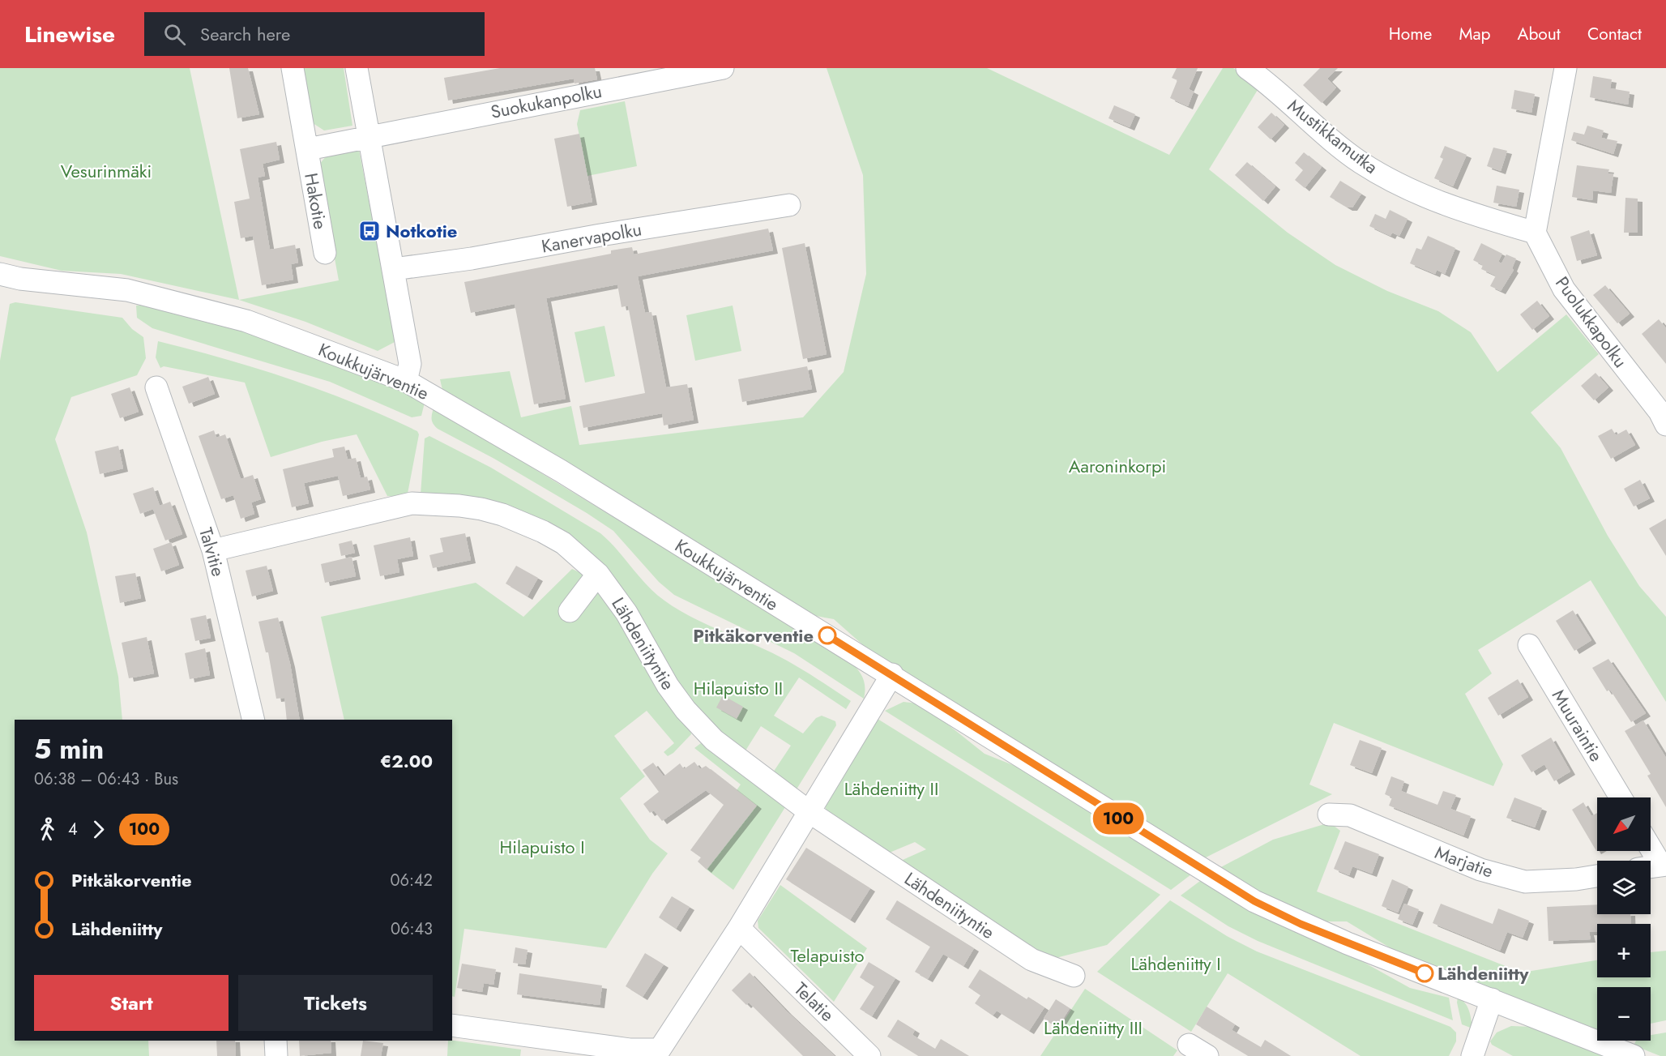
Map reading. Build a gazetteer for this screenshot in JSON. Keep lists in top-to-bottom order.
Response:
{
  "streets": {
    "street": [
      "Suokukanpolku",
      "Mustikkamutka",
      "Hakotie",
      "Kanervapolku",
      "Puolukkapolku",
      "Koukkujärventie",
      "Talvitie",
      "Lähdeniityntie",
      "Muuraintie",
      "Marjatie",
      "Telatie"
    ]
  },
  "crossings": [
    ["Suokukanpolku", "Hakotie"],
    ["Mustikkamutka", "Puolukkapolku"],
    ["Talvitie", "Lähdeniityntie"]
  ],
  "parks": [
    "Vesurinmäki",
    "Aaroninkorpi",
    "Hilapuisto II",
    "Lähdeniitty II",
    "Hilapuisto I",
    "Telapuisto",
    "Lähdeniitty I",
    "Lähdeniitty III"
  ],
  "places": {
    "bus stop": ["Notkotie"],
    "other": ["Pitkäkorventie", "Lähdeniitty"]
  },
  "lines": ["bus line 100"],
  "north": "bottom left",
  "page": {
    "header": "Linewise",
    "search": "Search here",
    "nav": [
      "Home",
      "Map",
      "About",
      "Contact"
    ],
    "on_map": "100",
    "heading": ["5 min", "06:38 – 06:43 · Bus", "€2.00"],
    "map_buttons": ["+", "−"],
    "legs": ["4", "100"],
    "list": [
      {
        "name": "Pitkäkorventie",
        "value": "06:42"
      },
      {
        "name": "Lähdeniitty",
        "value": "06:43"
      }
    ],
    "buttons": ["Start", "Tickets"]
  }
}
